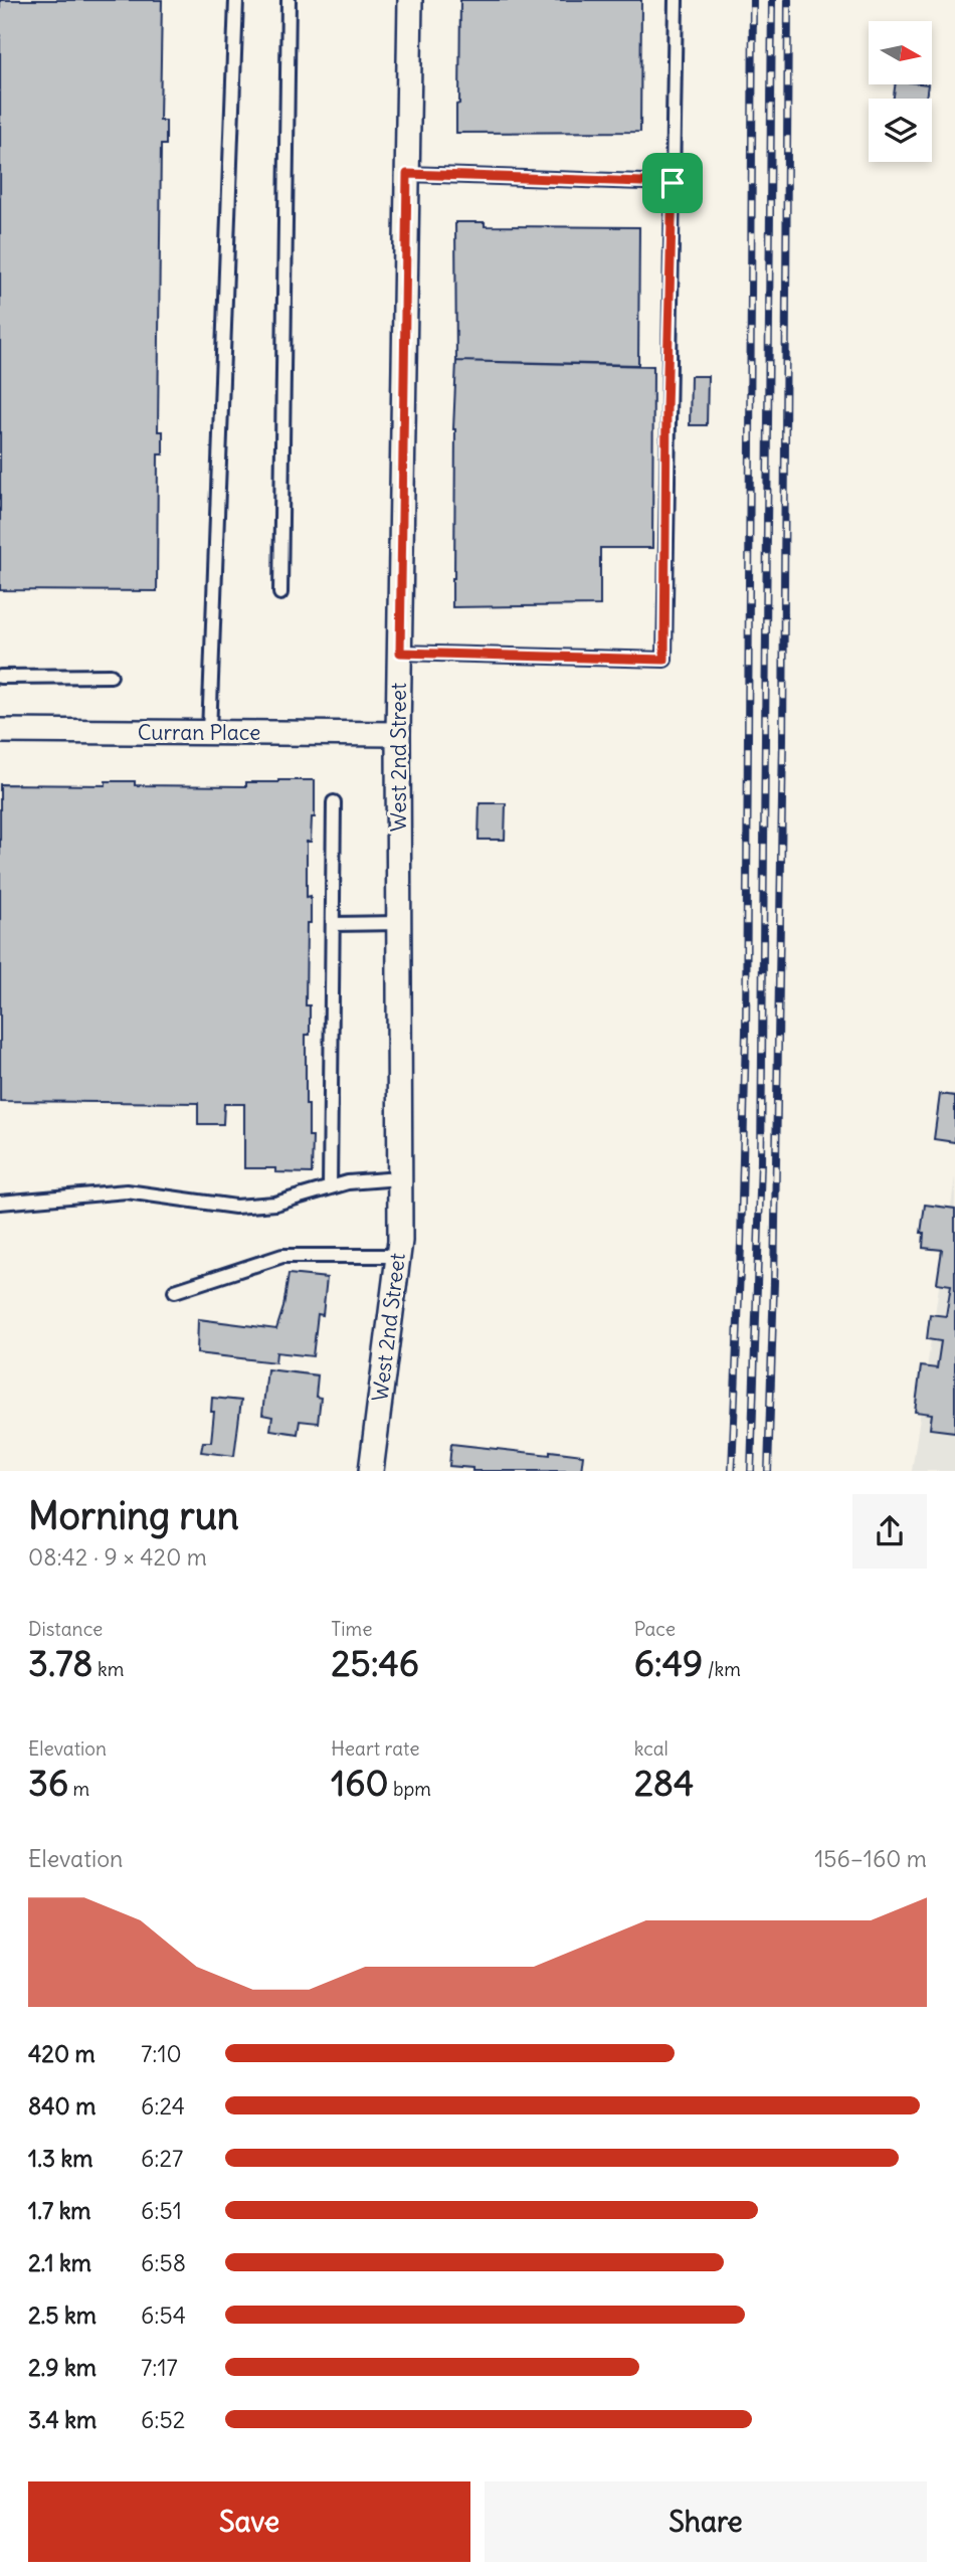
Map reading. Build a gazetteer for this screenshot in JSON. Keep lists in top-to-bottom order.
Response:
{
  "streets": {
    "street": ["Curran Place", "West 2nd Street"]
  },
  "crossings": [
    ["Curran Place", "West 2nd Street"]
  ],
  "north": "right",
  "page": {
    "heading": ["Morning run", "08:42 · 9 × 420 m"],
    "stats": [
      ["Distance", "3.78 km"],
      ["Time", "25:46"],
      ["Pace", "6:49 /km"],
      ["Elevation", "36 m"],
      ["Heart rate", "160 bpm"],
      ["kcal", "284"]
    ],
    "chart": ["Elevation", "156–160 m"],
    "list": [
      {
        "name": "420 m",
        "note": "7:10"
      },
      {
        "name": "840 m",
        "note": "6:24"
      },
      {
        "name": "1.3 km",
        "note": "6:27"
      },
      {
        "name": "1.7 km",
        "note": "6:51"
      },
      {
        "name": "2.1 km",
        "note": "6:58"
      },
      {
        "name": "2.5 km",
        "note": "6:54"
      },
      {
        "name": "2.9 km",
        "note": "7:17"
      },
      {
        "name": "3.4 km",
        "note": "6:52"
      }
    ],
    "buttons": ["Save", "Share"]
  }
}
